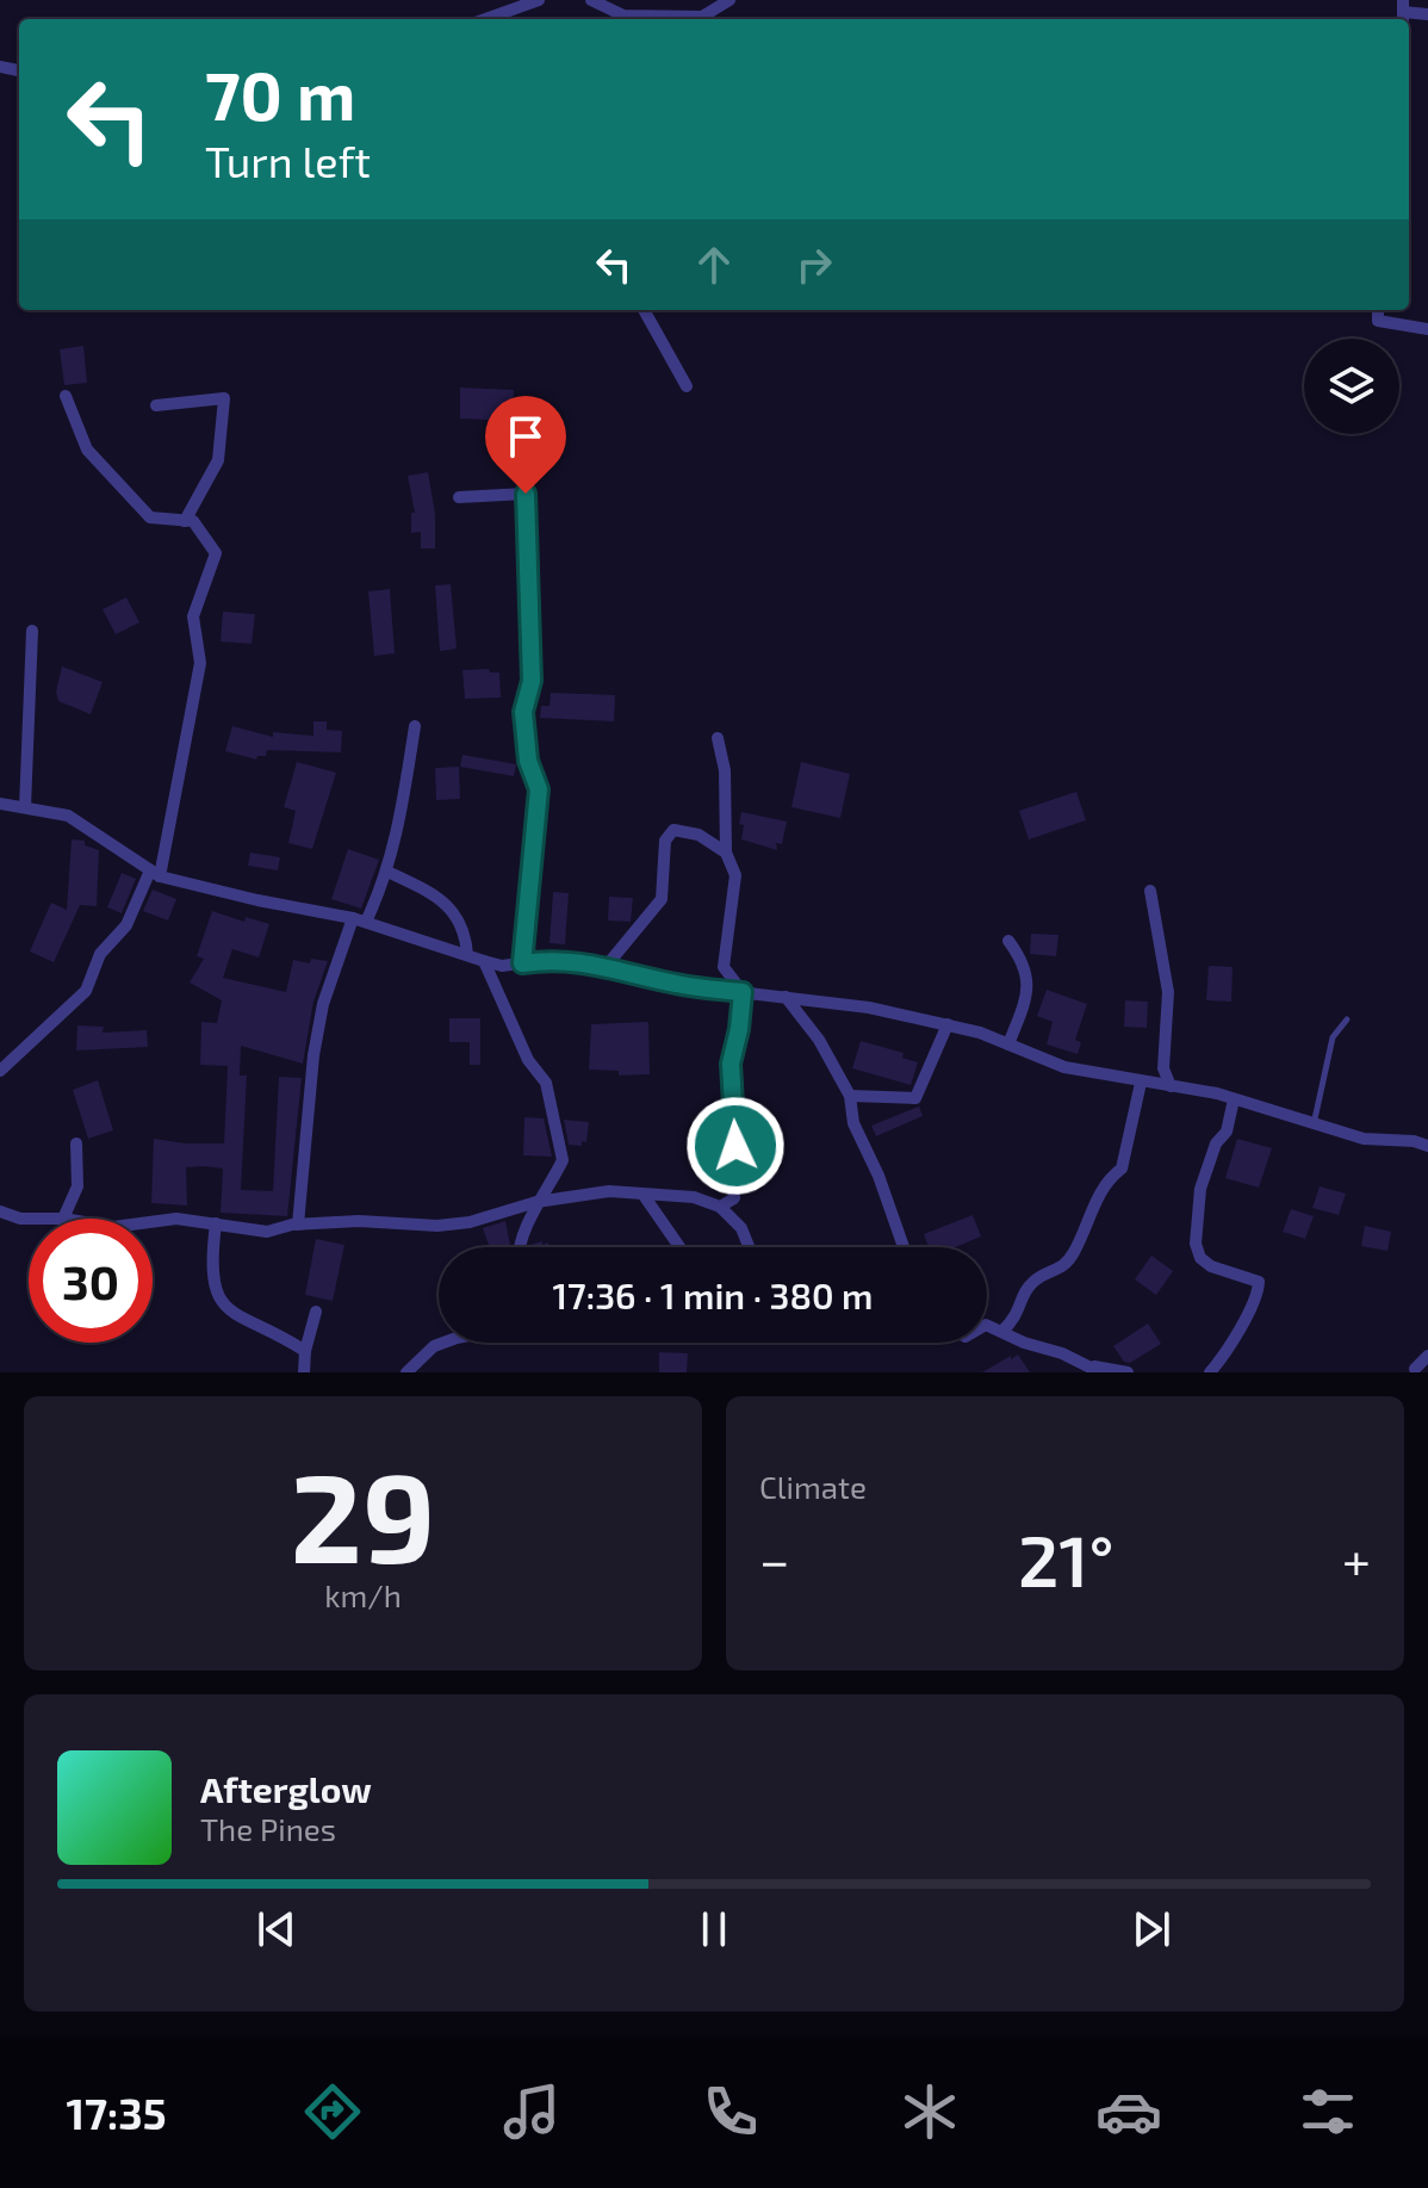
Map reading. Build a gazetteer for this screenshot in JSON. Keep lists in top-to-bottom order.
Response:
{
  "page": {
    "turn": ["70 m", "Turn left"],
    "limit": "30",
    "trip": "17:36 · 1 min · 380 m",
    "tile": [
      ["29", "km/h"],
      "Climate"
    ],
    "heat": ["−", "21°", "+"],
    "song": ["Afterglow", "The Pines"],
    "tabs": "17:35"
  }
}
